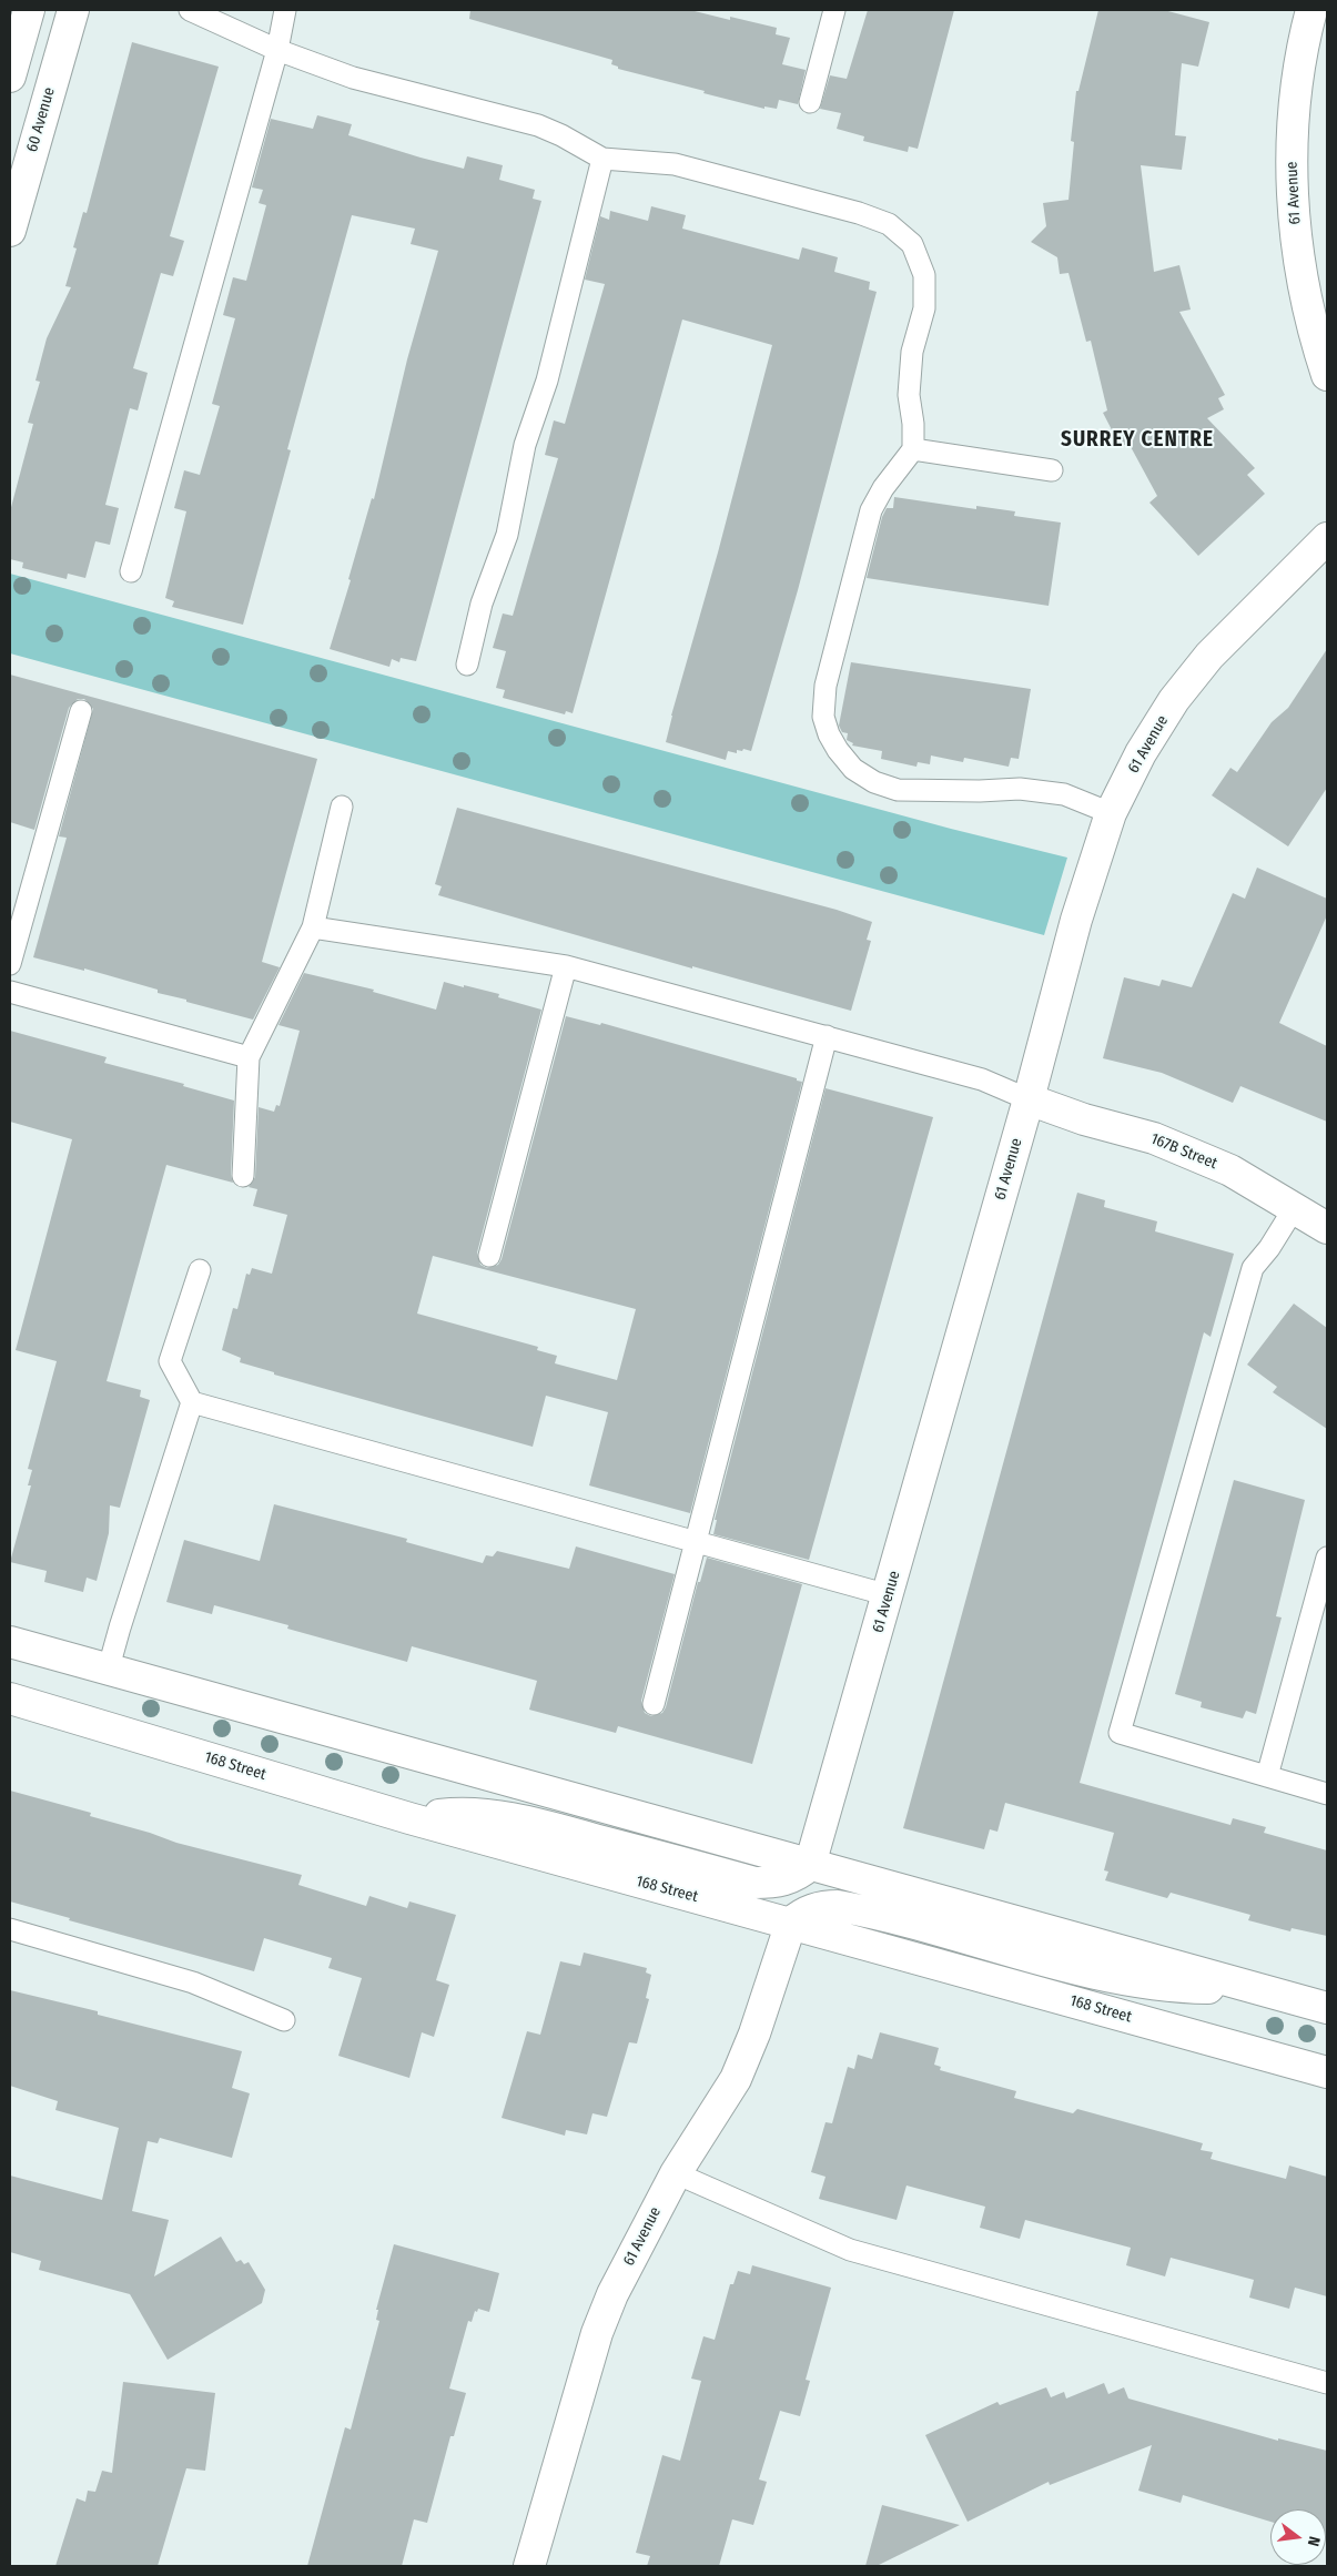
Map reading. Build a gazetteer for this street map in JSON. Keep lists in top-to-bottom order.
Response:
{
  "streets": {
    "main road": [
      "60 Avenue",
      "61 Avenue",
      "167B Street",
      "168 Street"
    ]
  },
  "crossings": [
    ["61 Avenue", "167B Street"],
    ["61 Avenue", "168 Street"]
  ],
  "districts": ["SURREY CENTRE"],
  "north": "right"
}
